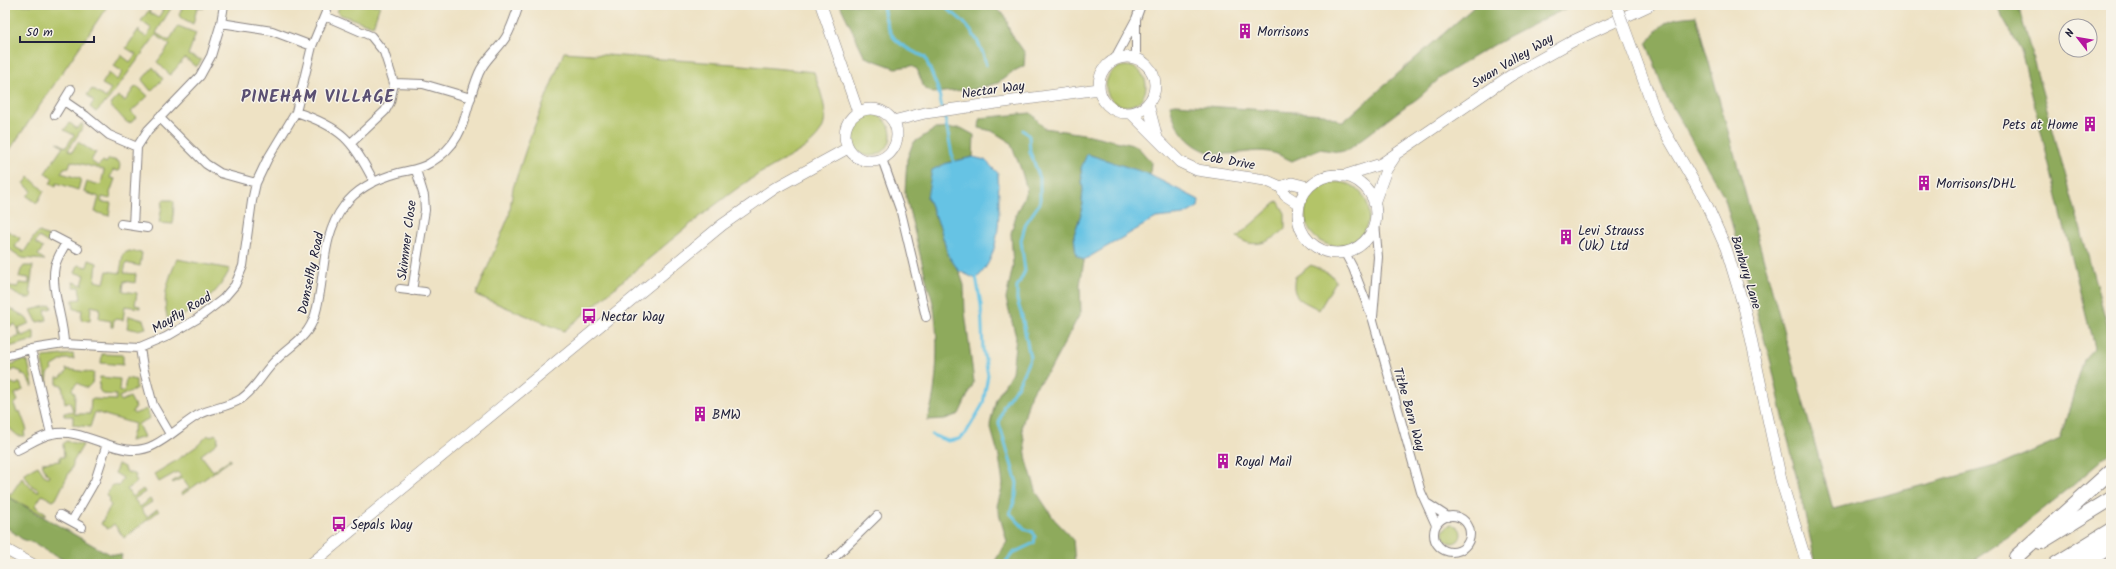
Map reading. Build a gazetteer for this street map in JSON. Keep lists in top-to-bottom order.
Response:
{
  "streets": {
    "street": [
      "Swan Valley Way",
      "Nectar Way",
      "Cob Drive",
      "Skimmer Close",
      "Banbury Lane",
      "Damselfly Road",
      "Mayfly Road",
      "Tithe Barn Way"
    ]
  },
  "crossings": [
    ["Swan Valley Way", "Cob Drive"],
    ["Swan Valley Way", "Tithe Barn Way"],
    ["Nectar Way", "Cob Drive"],
    ["Cob Drive", "Tithe Barn Way"],
    ["Skimmer Close", "Damselfly Road"]
  ],
  "districts": ["PINEHAM VILLAGE"],
  "places": {
    "building": [
      "Morrisons",
      "Pets at Home",
      "Morrisons/DHL",
      "Levi Strauss (Uk) Ltd",
      "BMW",
      "Royal Mail"
    ],
    "bus stop": ["Nectar Way", "Sepals Way"]
  },
  "scale_bar": "50 m",
  "north": "top left"
}
